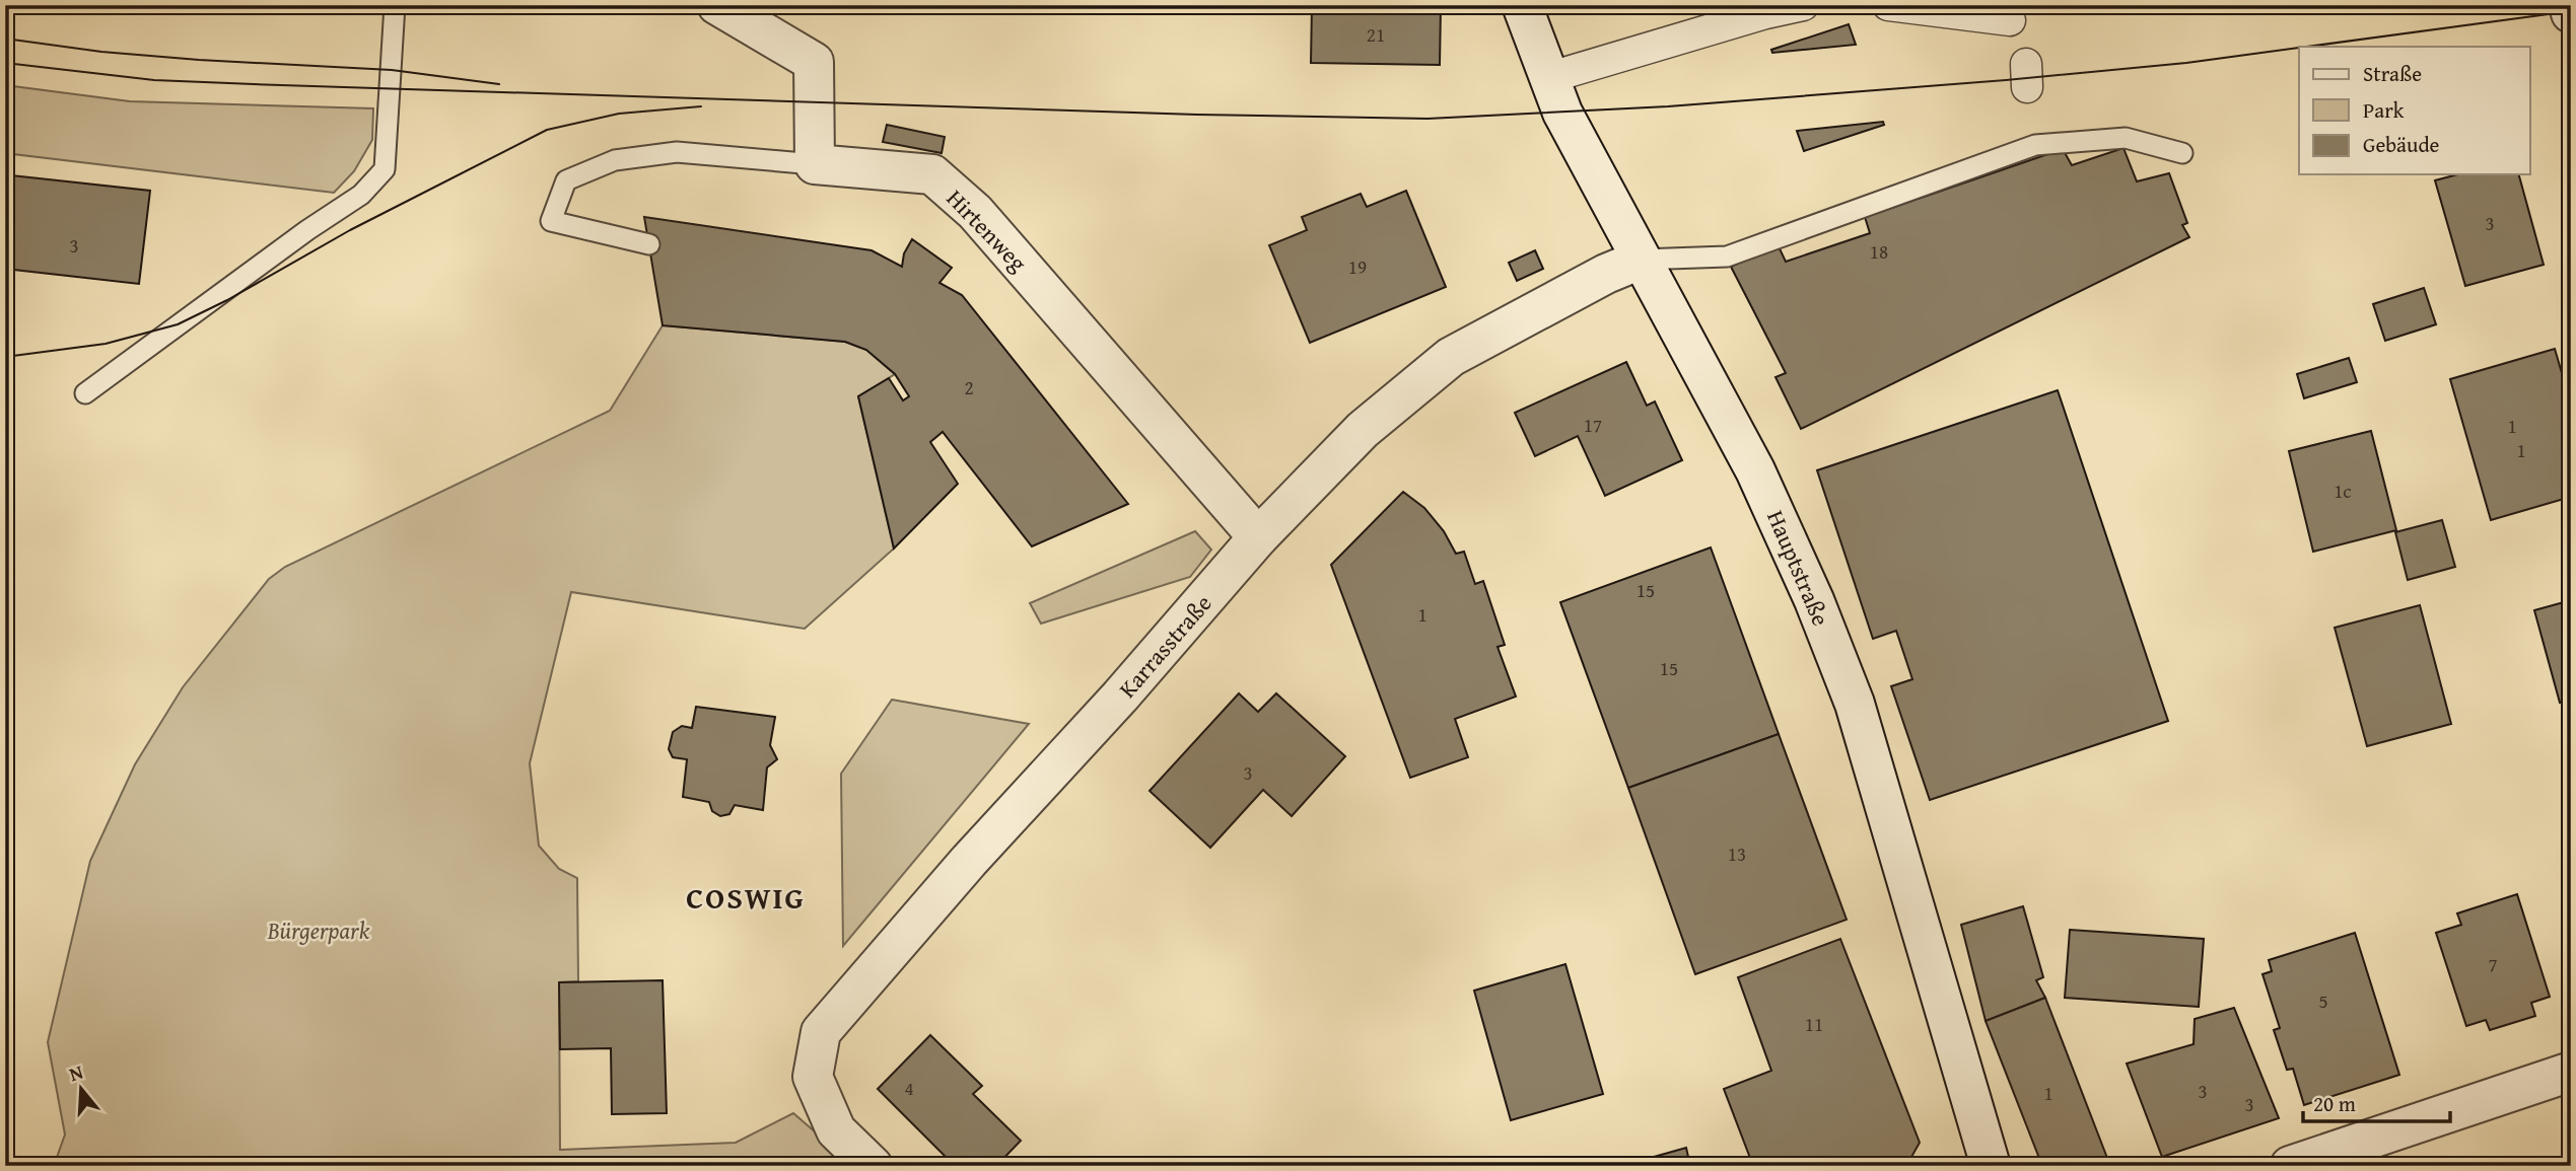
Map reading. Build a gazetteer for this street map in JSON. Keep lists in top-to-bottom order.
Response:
{
  "streets": {
    "street": ["Hirtenweg", "Hauptstraße", "Karrasstraße"]
  },
  "crossings": [
    ["Hirtenweg", "Karrasstraße"],
    ["Hauptstraße", "Karrasstraße"]
  ],
  "districts": ["COSWIG"],
  "parks": ["Bürgerpark"],
  "house_numbers": [
    "21",
    "3",
    "3",
    "18",
    "19",
    "2",
    "17",
    "1",
    "1",
    "1c",
    "15",
    "1",
    "15",
    "3",
    "13",
    "7",
    "5",
    "11",
    "4",
    "3",
    "1",
    "3"
  ],
  "legend": ["Straße", "Park", "Gebäude"],
  "scale_bar": "20 m",
  "north": "top"
}
